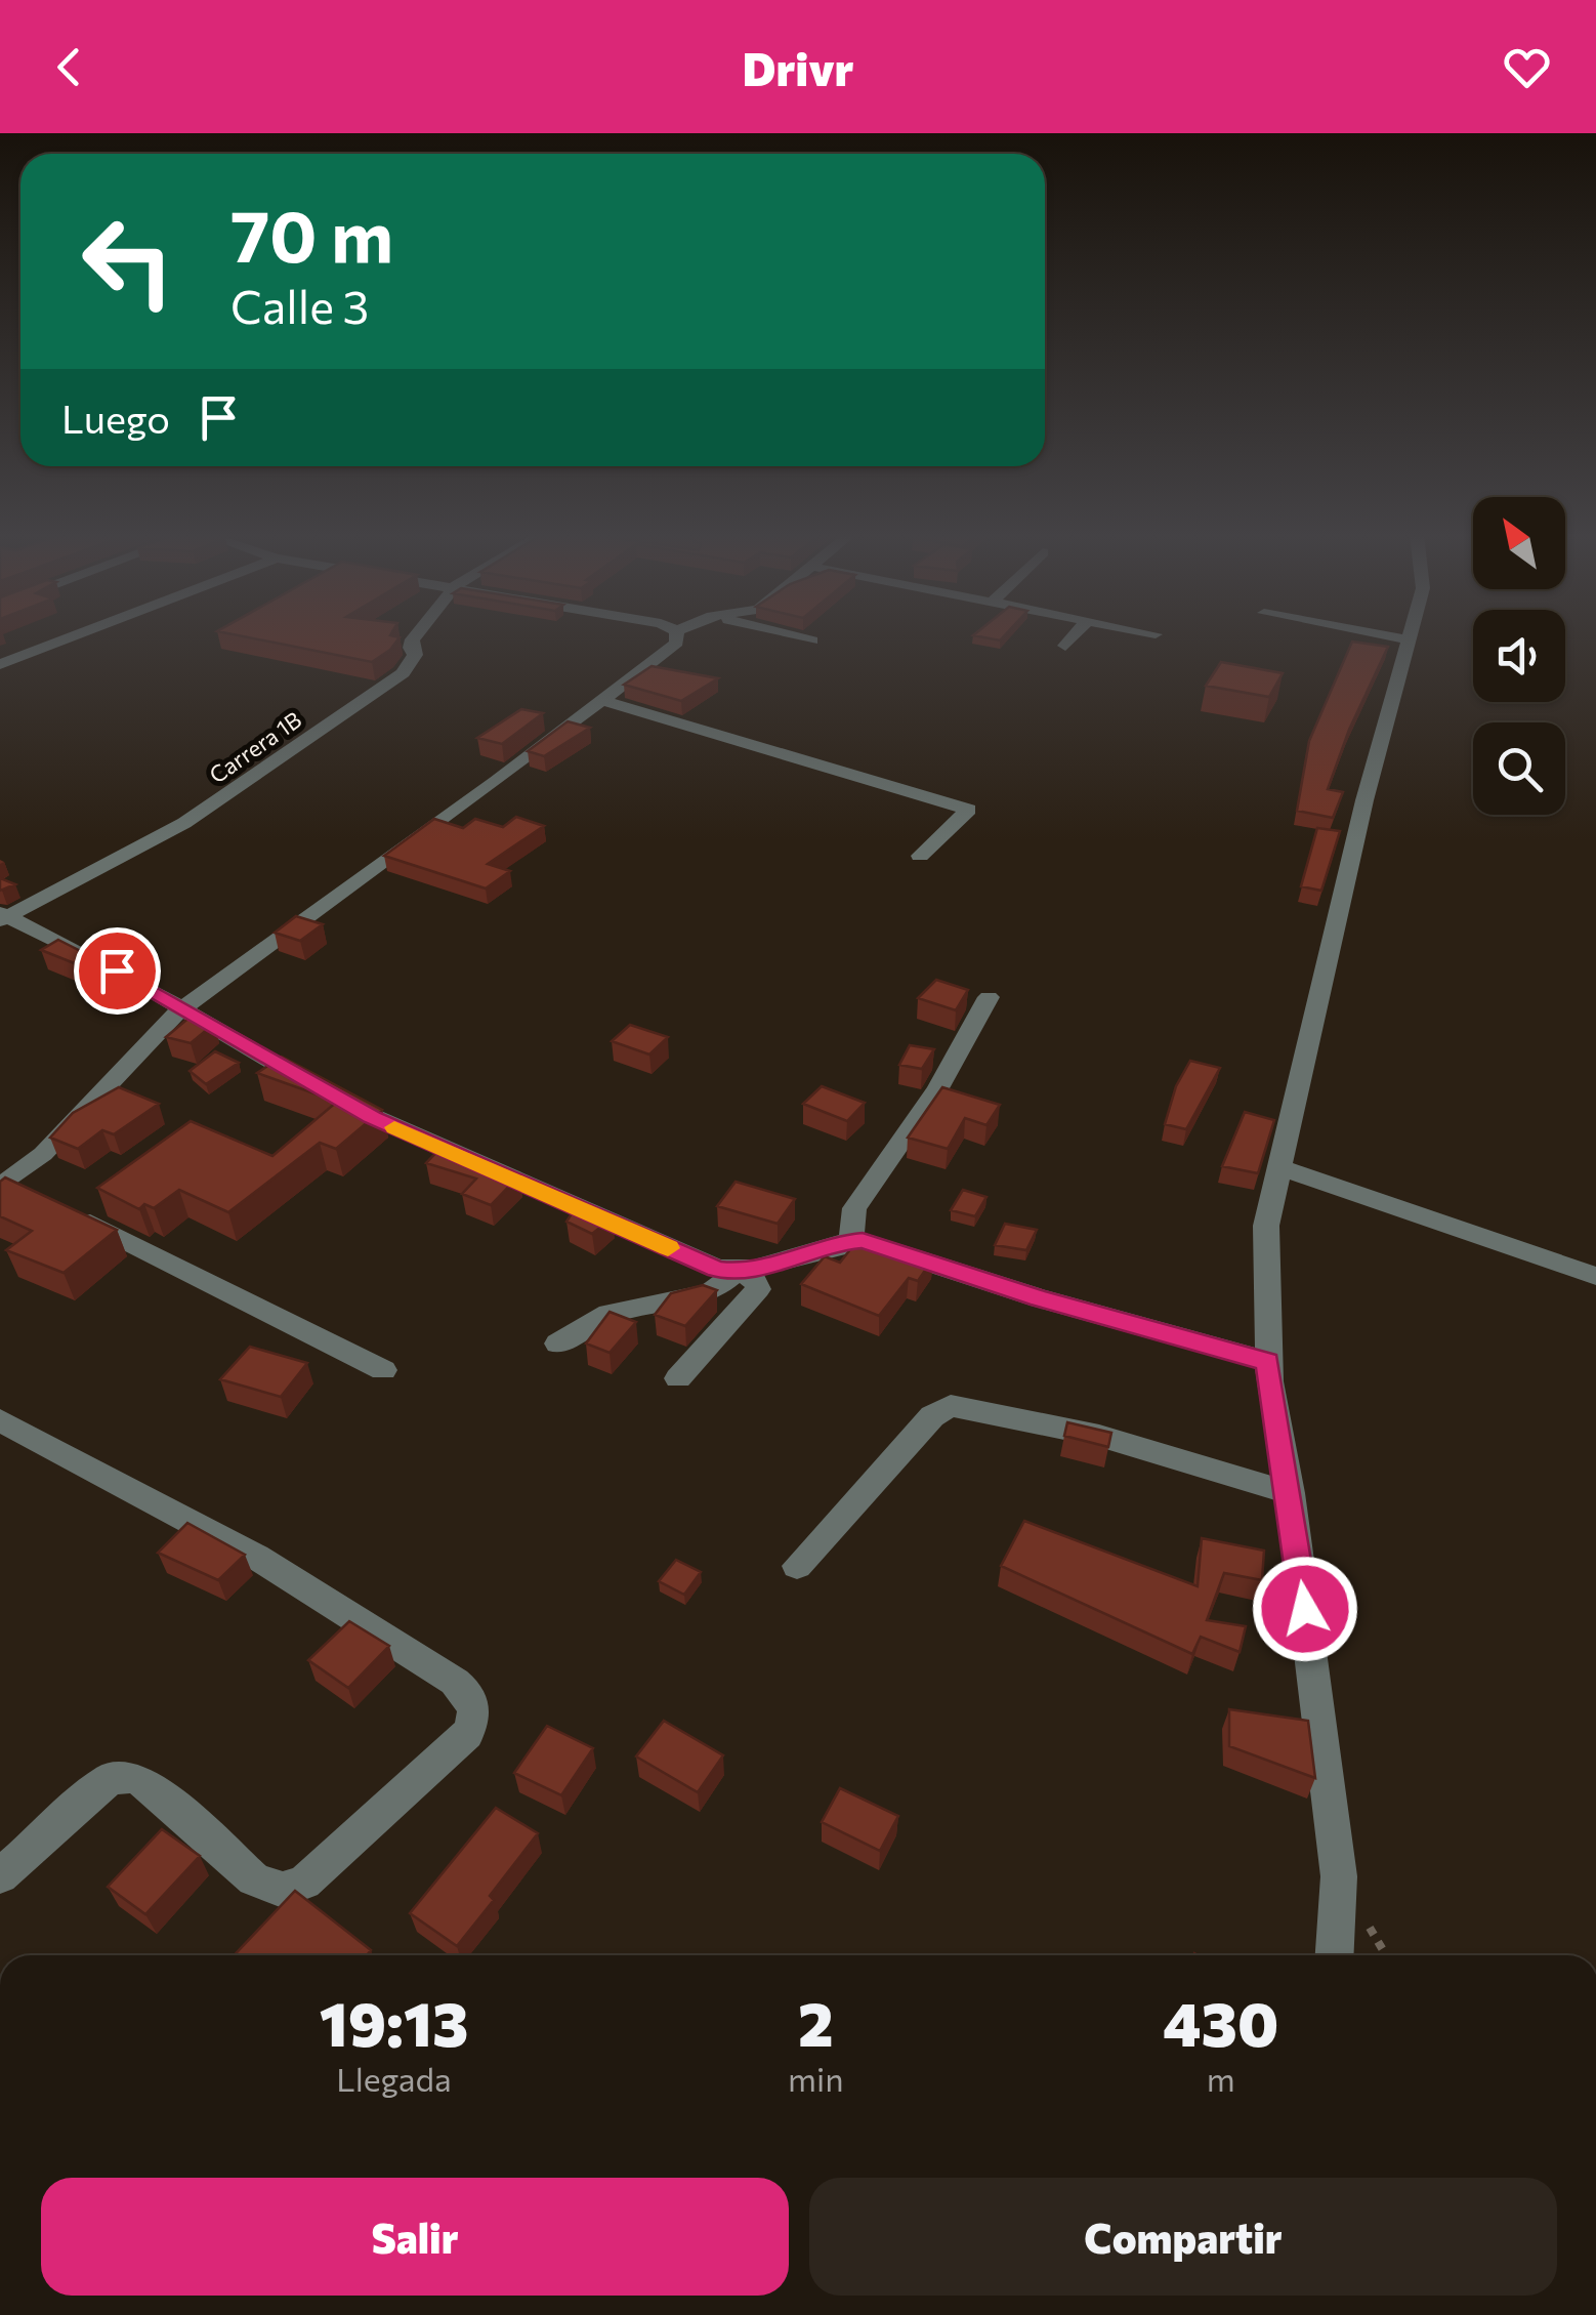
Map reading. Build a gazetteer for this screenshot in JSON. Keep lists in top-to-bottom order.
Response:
{
  "streets": {
    "street": ["Carrera 1B"]
  },
  "north": "top left",
  "page": {
    "header": "Drivr",
    "turn": ["70 m", "Calle 3"],
    "then": "Luego",
    "eta": [
      "19:13",
      "Llegada",
      "2",
      "min",
      "430",
      "m"
    ],
    "buttons": ["Salir", "Compartir"]
  }
}
